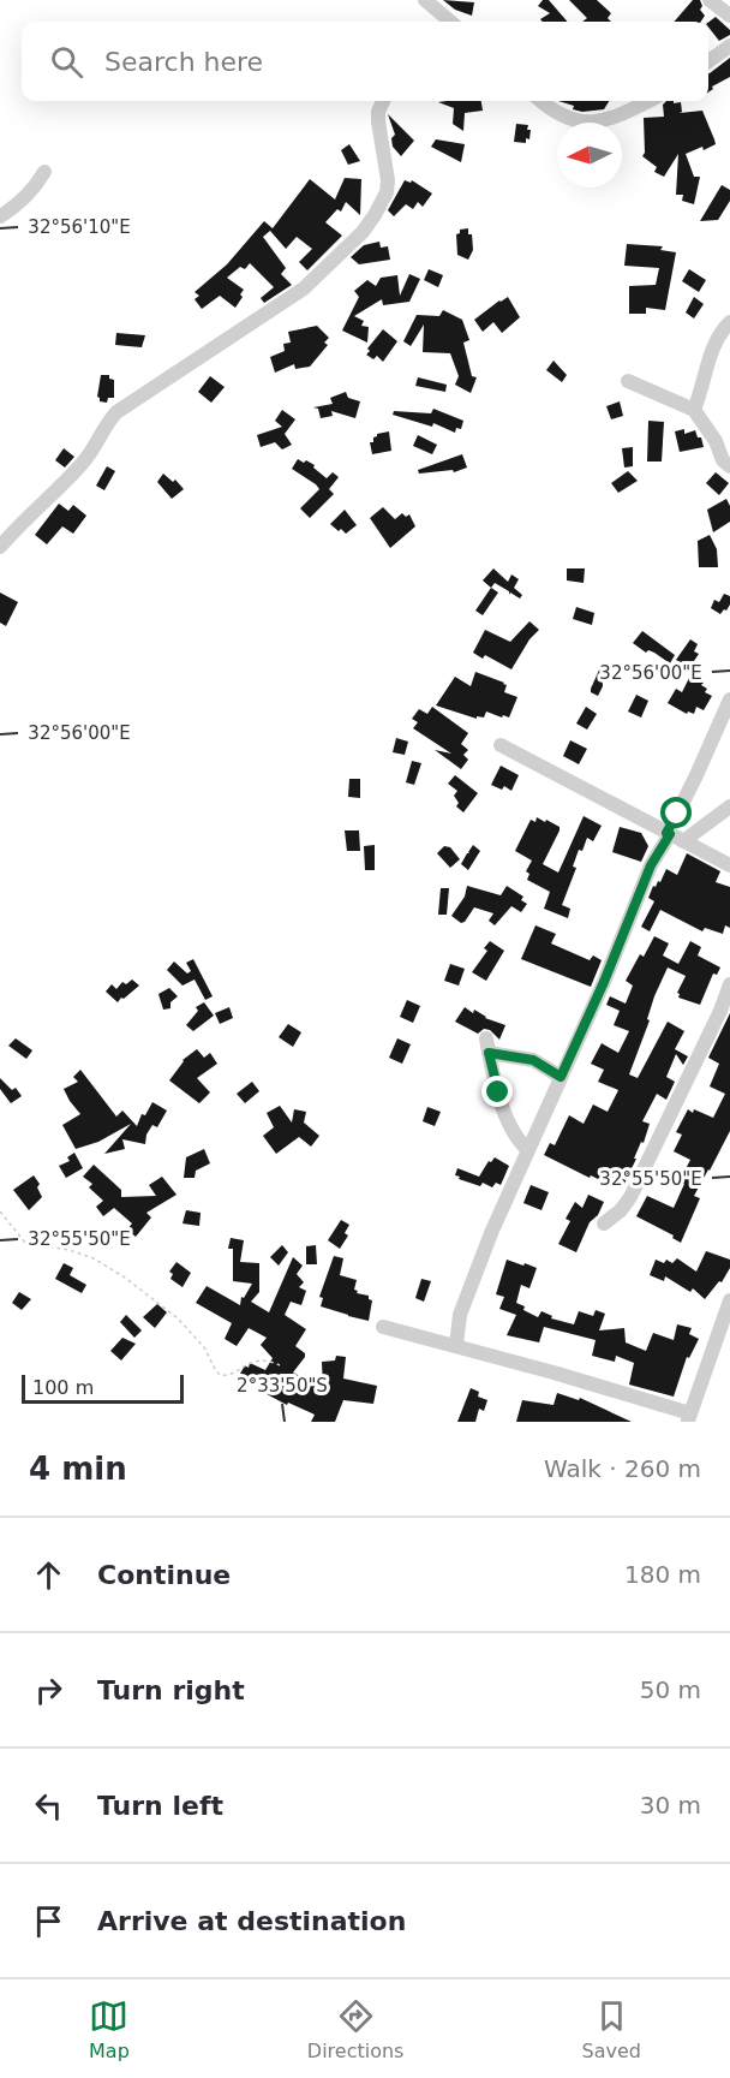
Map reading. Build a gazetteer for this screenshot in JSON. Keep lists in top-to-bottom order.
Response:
{
  "scale_bar": "100 m",
  "north": "left",
  "page": {
    "search": "Search here",
    "scale": "100 m",
    "heading": ["4 min", "Walk · 260 m"],
    "list": [
      ["Continue", "180 m"],
      ["Turn right", "50 m"],
      ["Turn left", "30 m"],
      "Arrive at destination"
    ],
    "nav": ["Map", "Directions", "Saved"]
  },
  "coordinates": [
    "32°56'10\"E",
    "32°56'00\"E",
    "32°55'50\"E",
    "2°33'50\"S"
  ]
}
